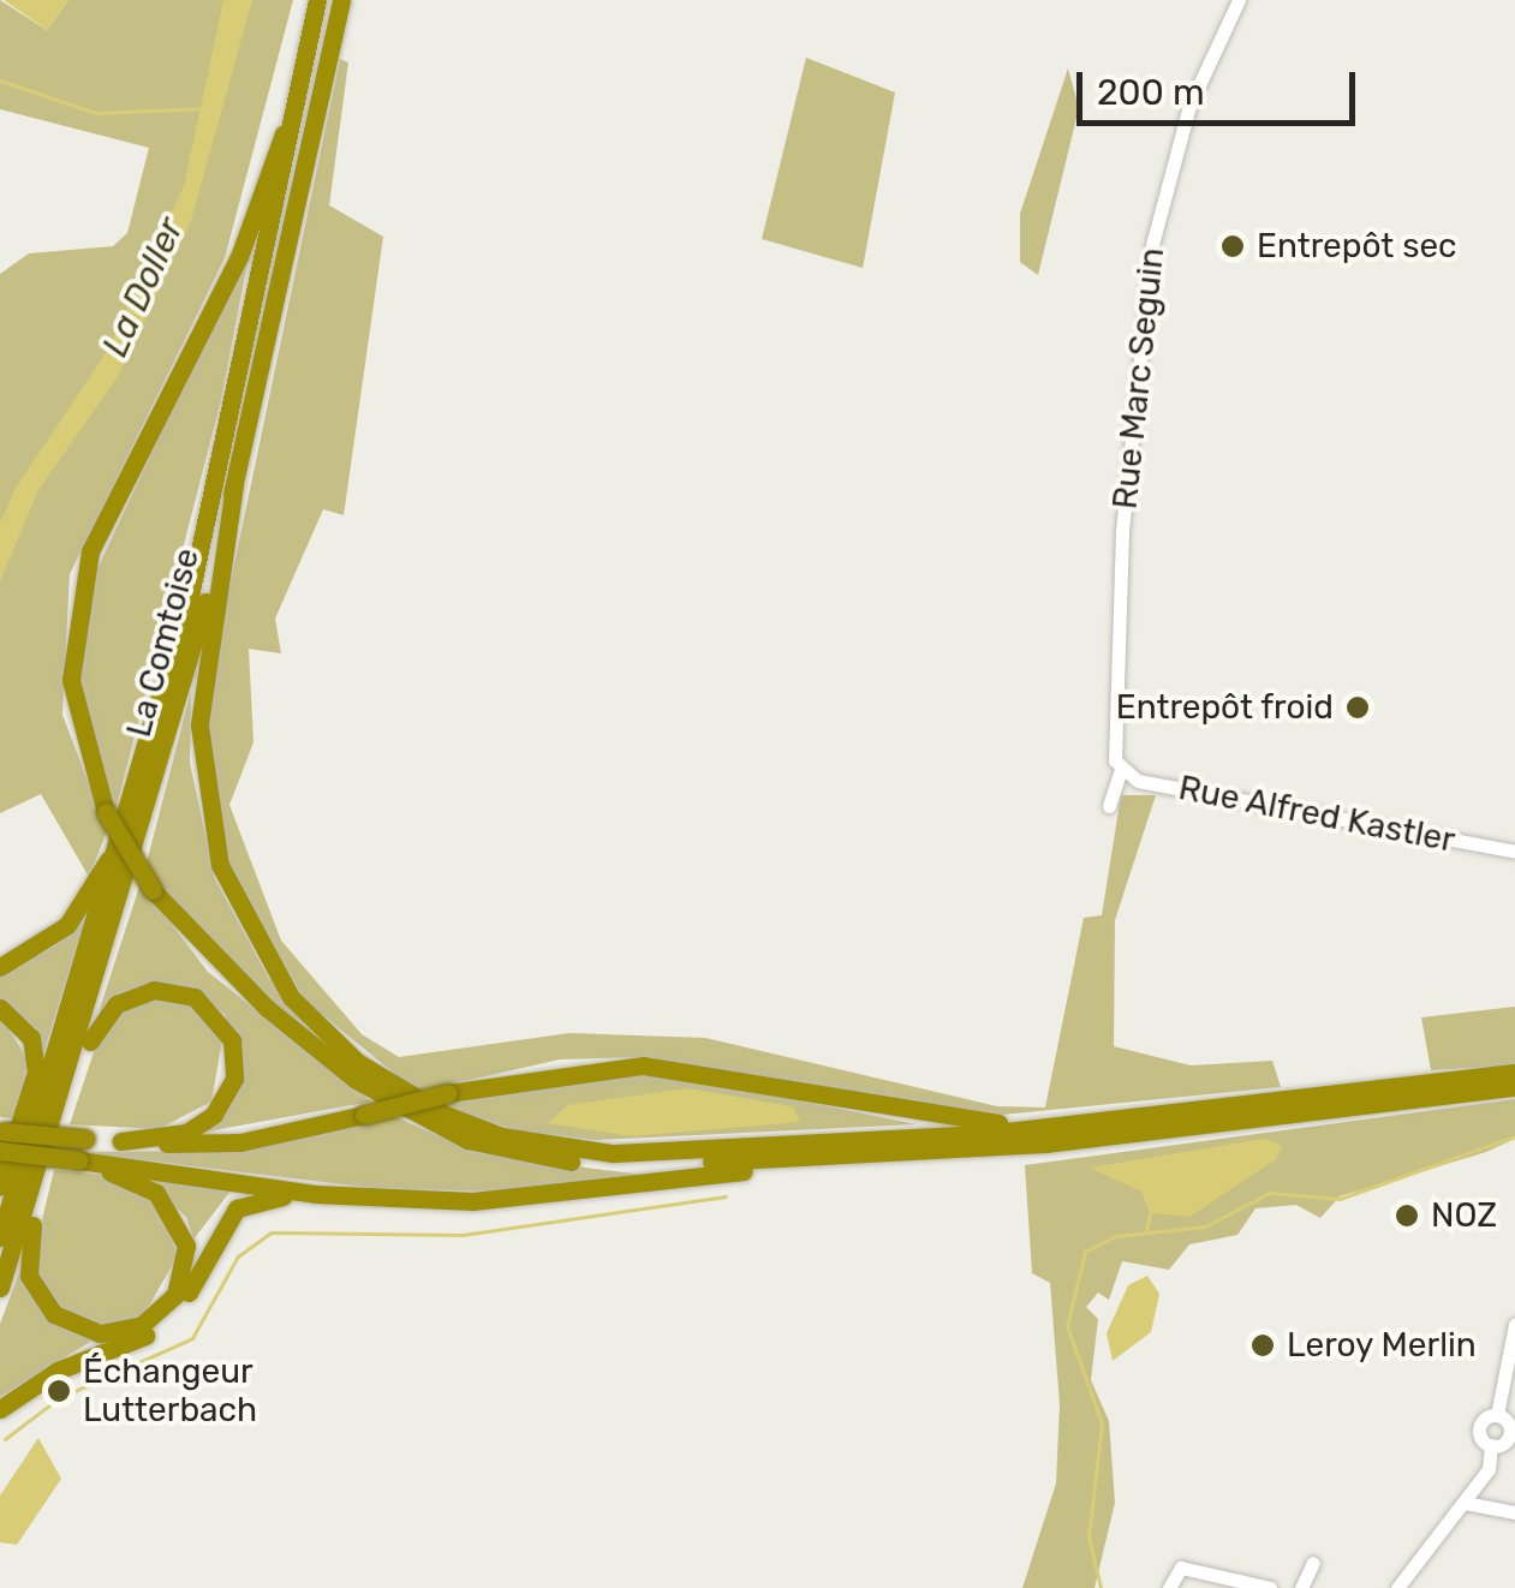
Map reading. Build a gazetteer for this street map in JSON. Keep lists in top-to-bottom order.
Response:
{
  "streets": {
    "highway": ["La Comtoise"],
    "street": ["Rue Marc Seguin", "Rue Alfred Kastler"]
  },
  "crossings": [
    ["Rue Marc Seguin", "Rue Alfred Kastler"]
  ],
  "water": ["La Doller"],
  "places": [
    "Entrepôt sec",
    "Entrepôt froid",
    "NOZ",
    "Leroy Merlin",
    "Échangeur Lutterbach"
  ],
  "scale_bar": "200 m"
}
